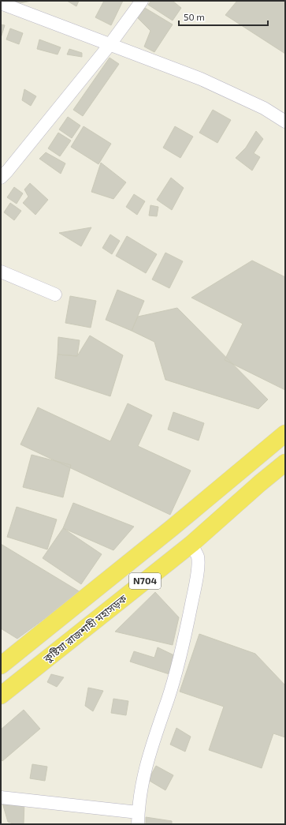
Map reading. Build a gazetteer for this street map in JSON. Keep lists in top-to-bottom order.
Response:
{
  "streets": {
    "highway": ["N704", "কুষ্টিয়া রাজশাহী মহাসড়ক"]
  },
  "scale_bar": "50 m"
}
